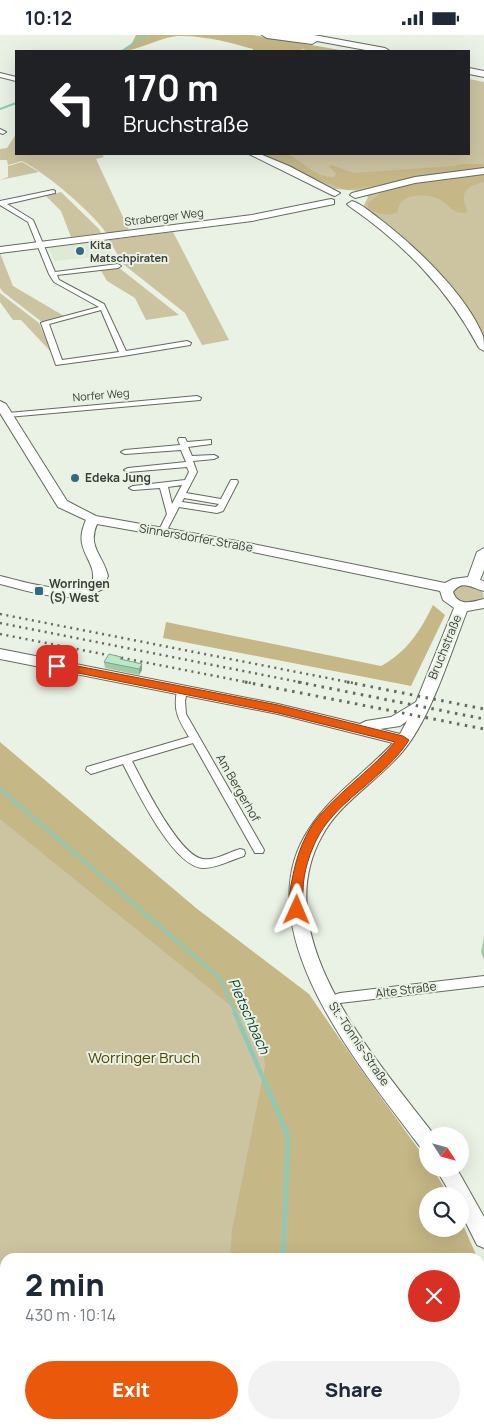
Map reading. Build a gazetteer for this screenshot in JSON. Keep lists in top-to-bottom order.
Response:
{
  "streets": {
    "main road": [
      "Straberger Weg",
      "Sinnersdorfer Straße",
      "Bruchstraße",
      "St.-Tönnis-Straße"
    ],
    "street": ["Norfer Weg", "Am Bergerhof", "Alte Straße"]
  },
  "crossings": [
    ["Norfer Weg", "Sinnersdorfer Straße"],
    ["Alte Straße", "St.-Tönnis-Straße"]
  ],
  "water": ["Pletschbach"],
  "parks": ["Worringer Bruch"],
  "places": {
    "other": ["Kita Matschpiraten", "Edeka Jung"],
    "transit": ["Worringen (S) West"]
  },
  "north": "bottom right",
  "page": {
    "status": "10:12",
    "turn": ["170 m", "Bruchstraße"],
    "heading": ["2 min", "430 m · 10:14"],
    "buttons": ["Exit", "Share"]
  }
}
